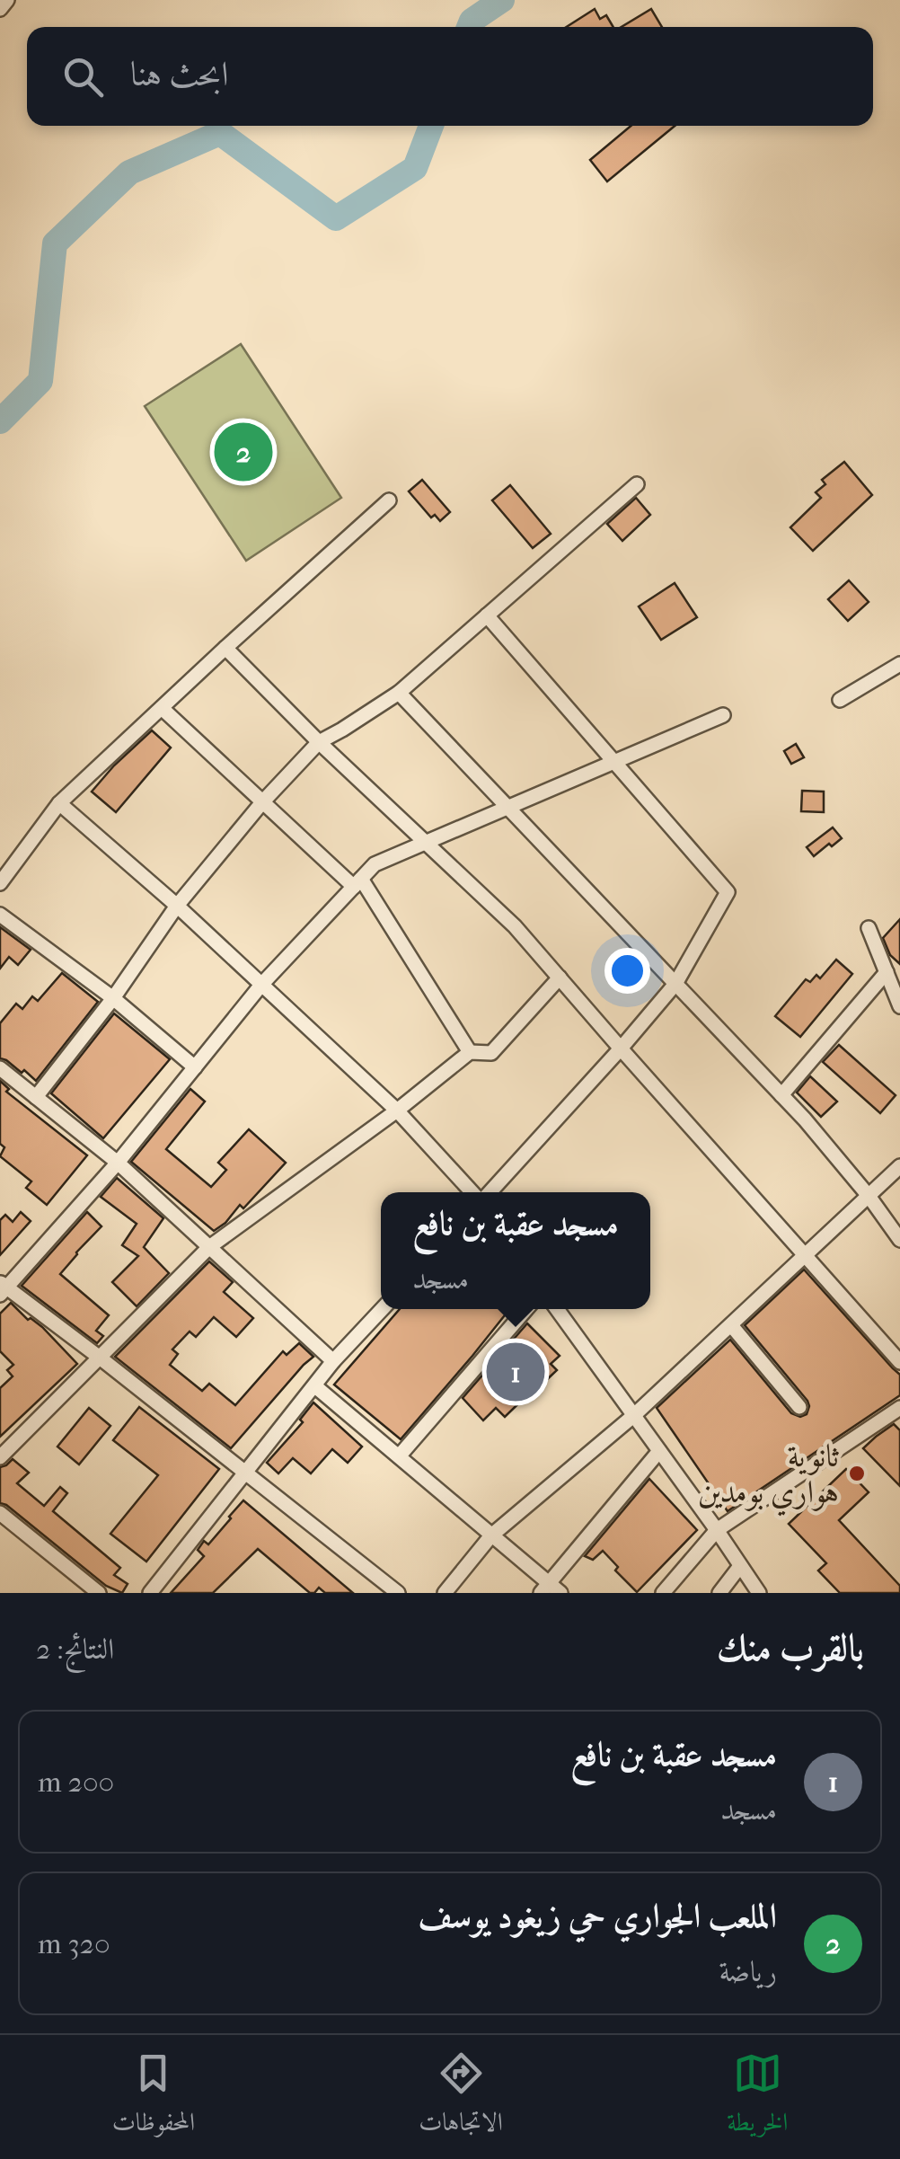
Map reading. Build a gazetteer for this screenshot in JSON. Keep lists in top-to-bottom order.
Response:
{
  "places": ["ثانوية هواري بومدين"],
  "page": {
    "search": "ابحث هنا",
    "pins": ["2", "1"],
    "popup": ["مسجد عقبة بن نافع", "مسجد"],
    "heading": ["بالقرب منك", "النتائج: 2"],
    "list": [
      {
        "mark": "1",
        "name": "مسجد عقبة بن نافع",
        "note": "مسجد",
        "value": "200 m"
      },
      {
        "mark": "2",
        "name": "الملعب الجواري حي زيغود يوسف",
        "note": "رياضة",
        "value": "320 m"
      }
    ],
    "nav": ["الخريطة", "الاتجاهات", "المحفوظات"]
  }
}
